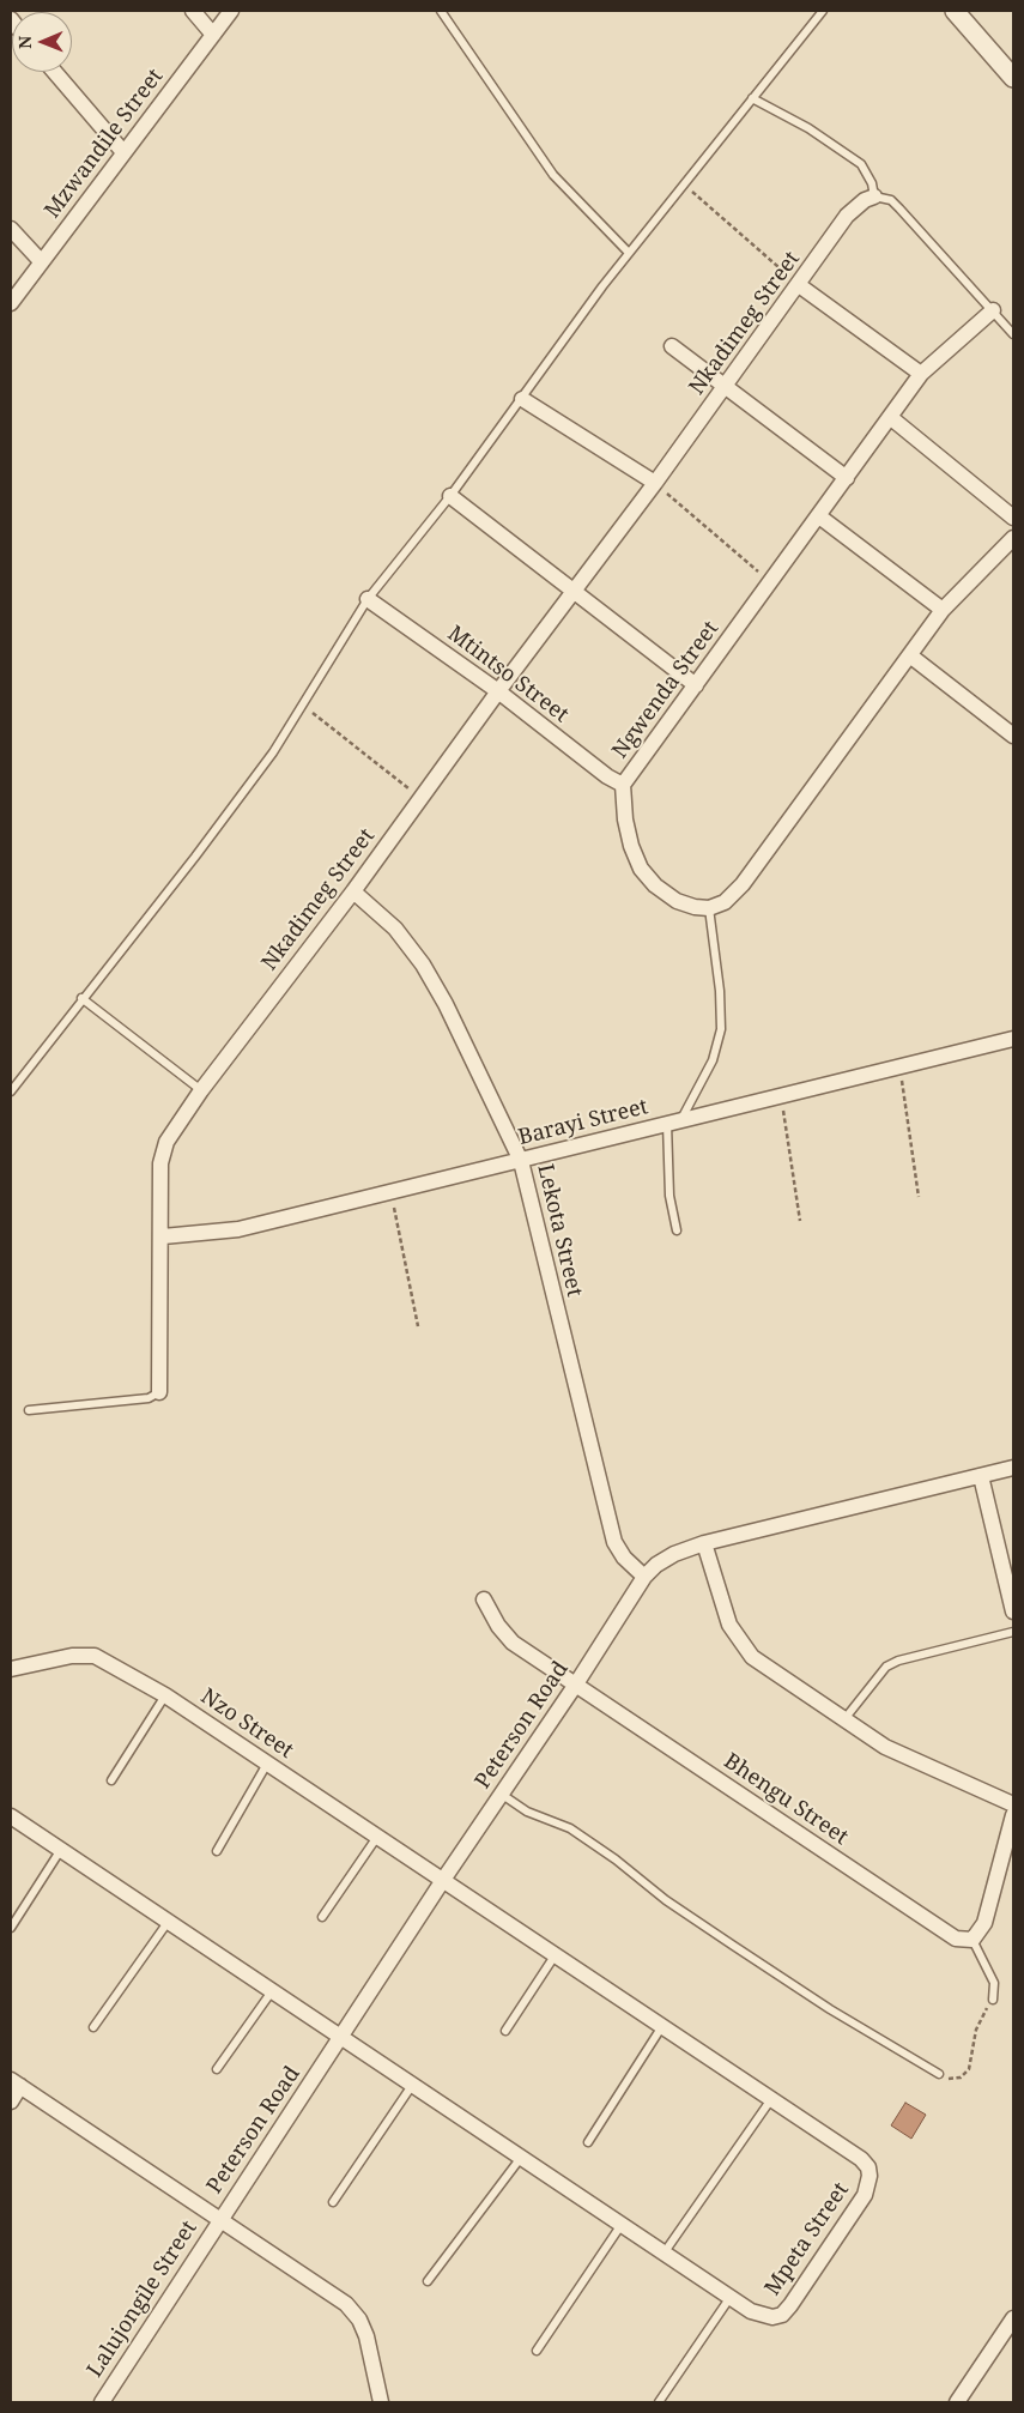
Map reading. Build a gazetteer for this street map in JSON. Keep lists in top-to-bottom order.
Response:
{
  "streets": {
    "street": [
      "Mzwandile Street",
      "Nkadimeg Street",
      "Mtintso Street",
      "Ngwenda Street",
      "Barayi Street",
      "Lekota Street",
      "Nzo Street",
      "Peterson Road",
      "Bhengu Street",
      "Mpeta Street",
      "Lalujongile Street"
    ]
  },
  "crossings": [
    ["Nkadimeg Street", "Mtintso Street"],
    ["Nkadimeg Street", "Barayi Street"],
    ["Nkadimeg Street", "Lekota Street"],
    ["Mtintso Street", "Ngwenda Street"],
    ["Barayi Street", "Lekota Street"],
    ["Lekota Street", "Peterson Road"],
    ["Nzo Street", "Peterson Road"],
    ["Nzo Street", "Mpeta Street"],
    ["Peterson Road", "Bhengu Street"],
    ["Peterson Road", "Mpeta Street"],
    ["Peterson Road", "Lalujongile Street"]
  ],
  "north": "left"
}
